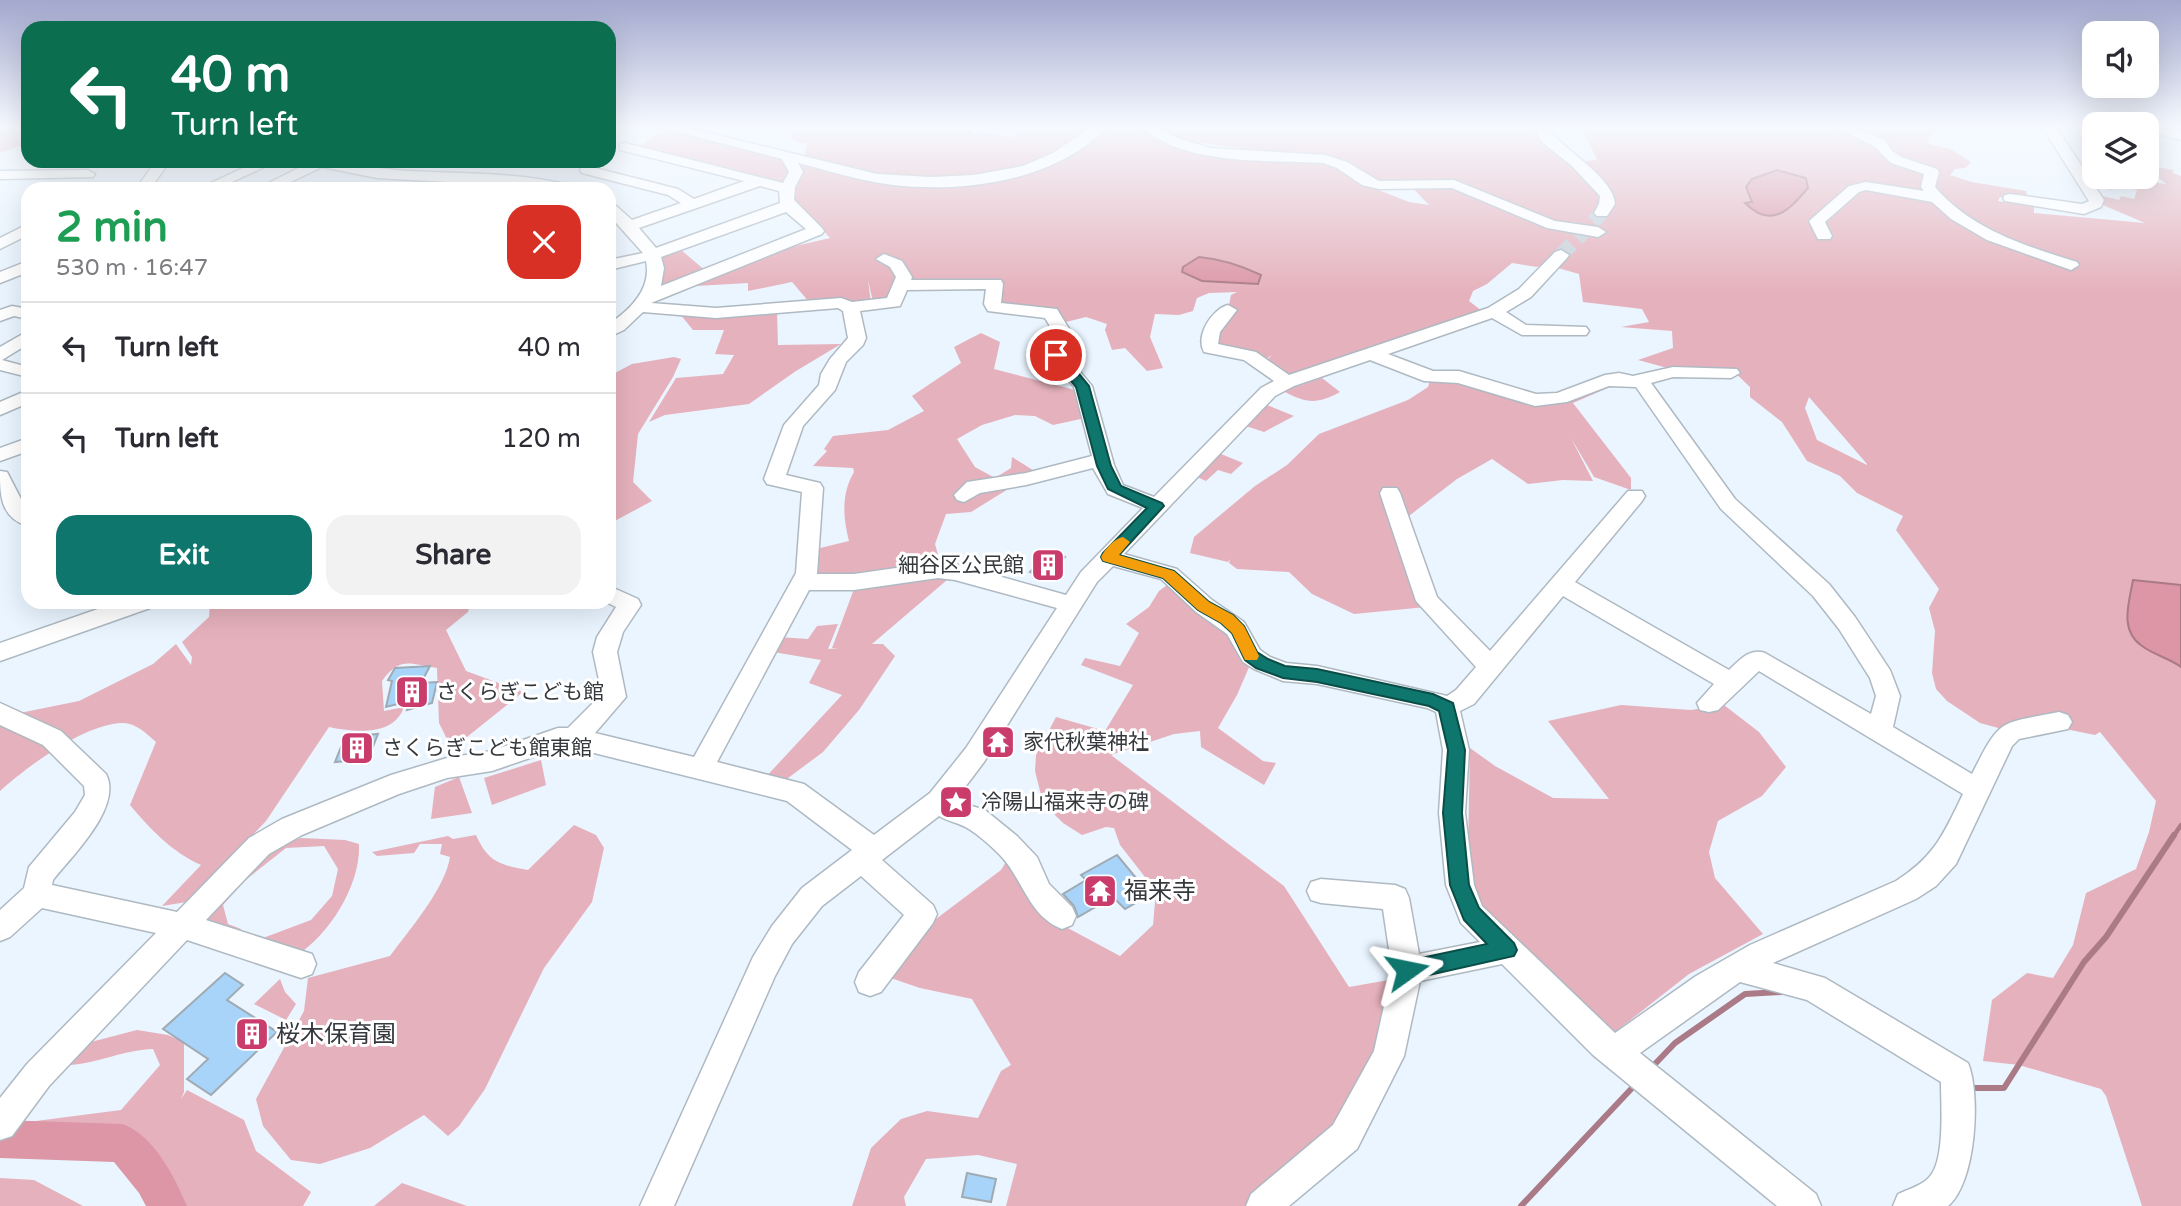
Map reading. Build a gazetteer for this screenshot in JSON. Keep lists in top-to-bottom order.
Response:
{
  "places": {
    "building": [
      "細谷区公民館",
      "さくらぎこども館",
      "さくらぎこども館東館",
      "桜木保育園"
    ],
    "temple": ["家代秋葉神社", "福来寺"],
    "place": ["冷陽山福来寺の碑"]
  },
  "page": {
    "turn": ["40 m", "Turn left"],
    "heading": ["2 min", "530 m · 16:47"],
    "list": [
      {
        "name": "Turn left",
        "value": "40 m"
      },
      {
        "name": "Turn left",
        "value": "120 m"
      }
    ],
    "buttons": ["Exit", "Share"]
  }
}
